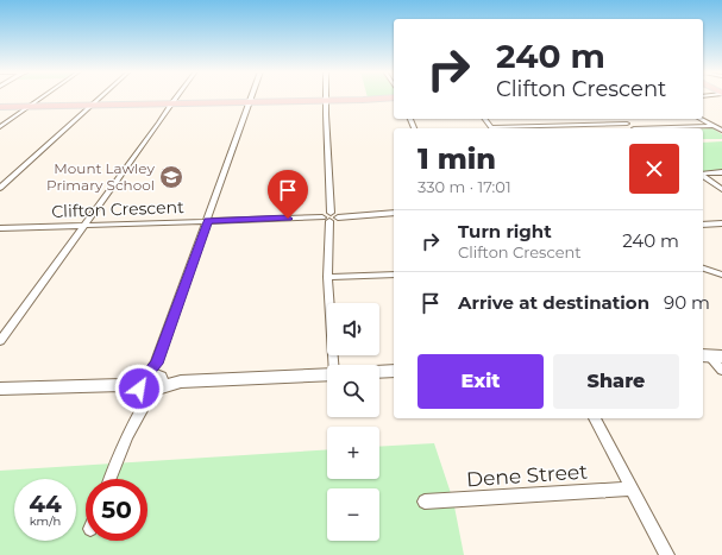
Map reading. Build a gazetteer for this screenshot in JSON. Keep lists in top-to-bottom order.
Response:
{
  "streets": {
    "street": ["Clifton Crescent", "Dene Street"]
  },
  "places": {
    "school or university": ["Mount Lawley Primary School"]
  },
  "page": {
    "turn": ["240 m", "Clifton Crescent"],
    "heading": ["1 min", "330 m · 17:01"],
    "list": [
      {
        "name": "Turn right",
        "note": "Clifton Crescent",
        "value": "240 m"
      },
      {
        "name": "Arrive at destination",
        "value": "90 m"
      }
    ],
    "map_buttons": ["+", "−"],
    "buttons": ["Exit", "Share"],
    "speed": "44 km/h",
    "limit": "50"
  }
}
